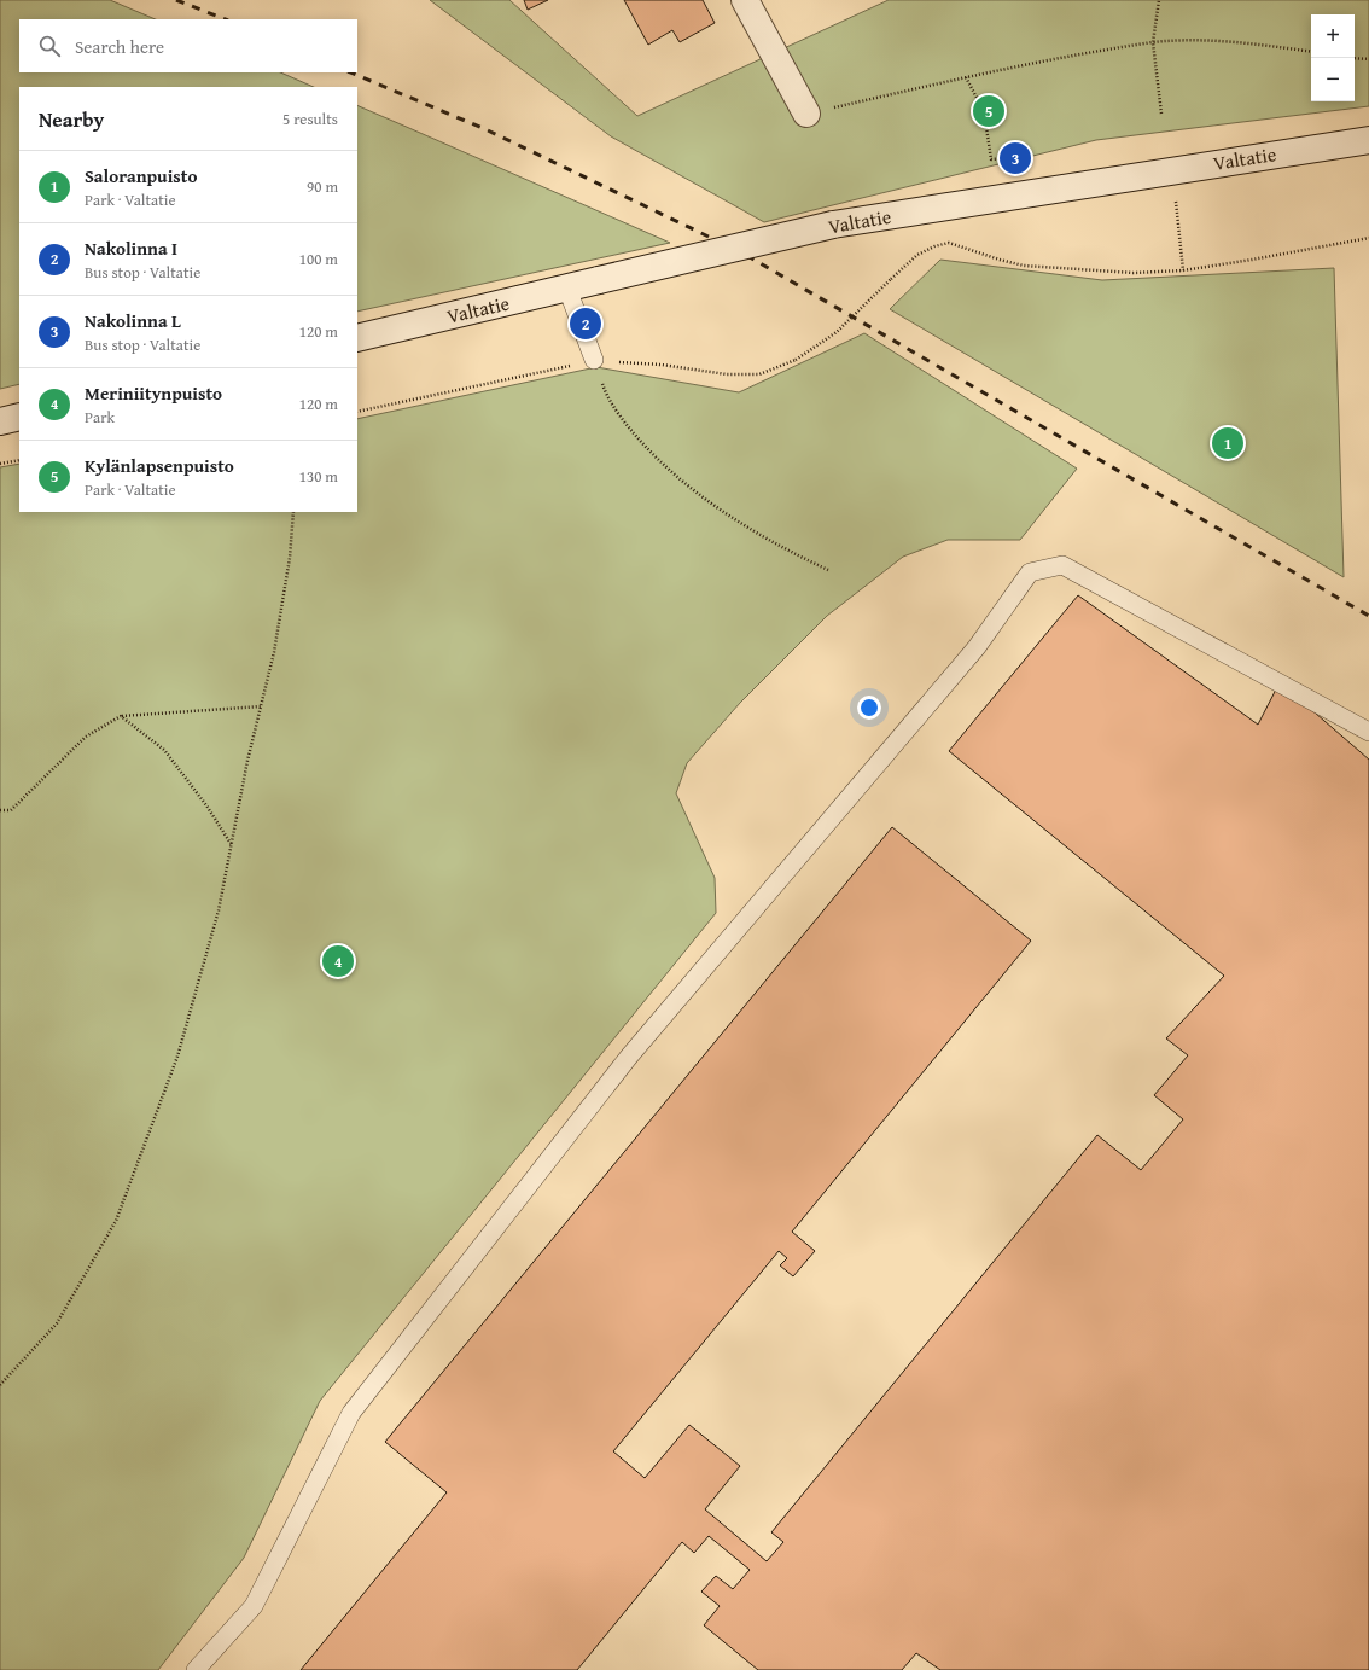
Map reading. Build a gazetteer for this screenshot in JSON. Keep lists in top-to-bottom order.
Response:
{
  "streets": {
    "main road": ["Valtatie"]
  },
  "page": {
    "map_buttons": ["+", "−"],
    "search": "Search here",
    "heading": ["Nearby", "5 results"],
    "pins": [
      "5",
      "3",
      "2",
      "1",
      "4"
    ],
    "list": [
      {
        "mark": "1",
        "name": "Saloranpuisto",
        "note": "Park · Valtatie",
        "value": "90 m"
      },
      {
        "mark": "2",
        "name": "Nakolinna I",
        "note": "Bus stop · Valtatie",
        "value": "100 m"
      },
      {
        "mark": "3",
        "name": "Nakolinna L",
        "note": "Bus stop · Valtatie",
        "value": "120 m"
      },
      {
        "mark": "4",
        "name": "Meriniitynpuisto",
        "note": "Park",
        "value": "120 m"
      },
      {
        "mark": "5",
        "name": "Kylänlapsenpuisto",
        "note": "Park · Valtatie",
        "value": "130 m"
      }
    ]
  }
}
